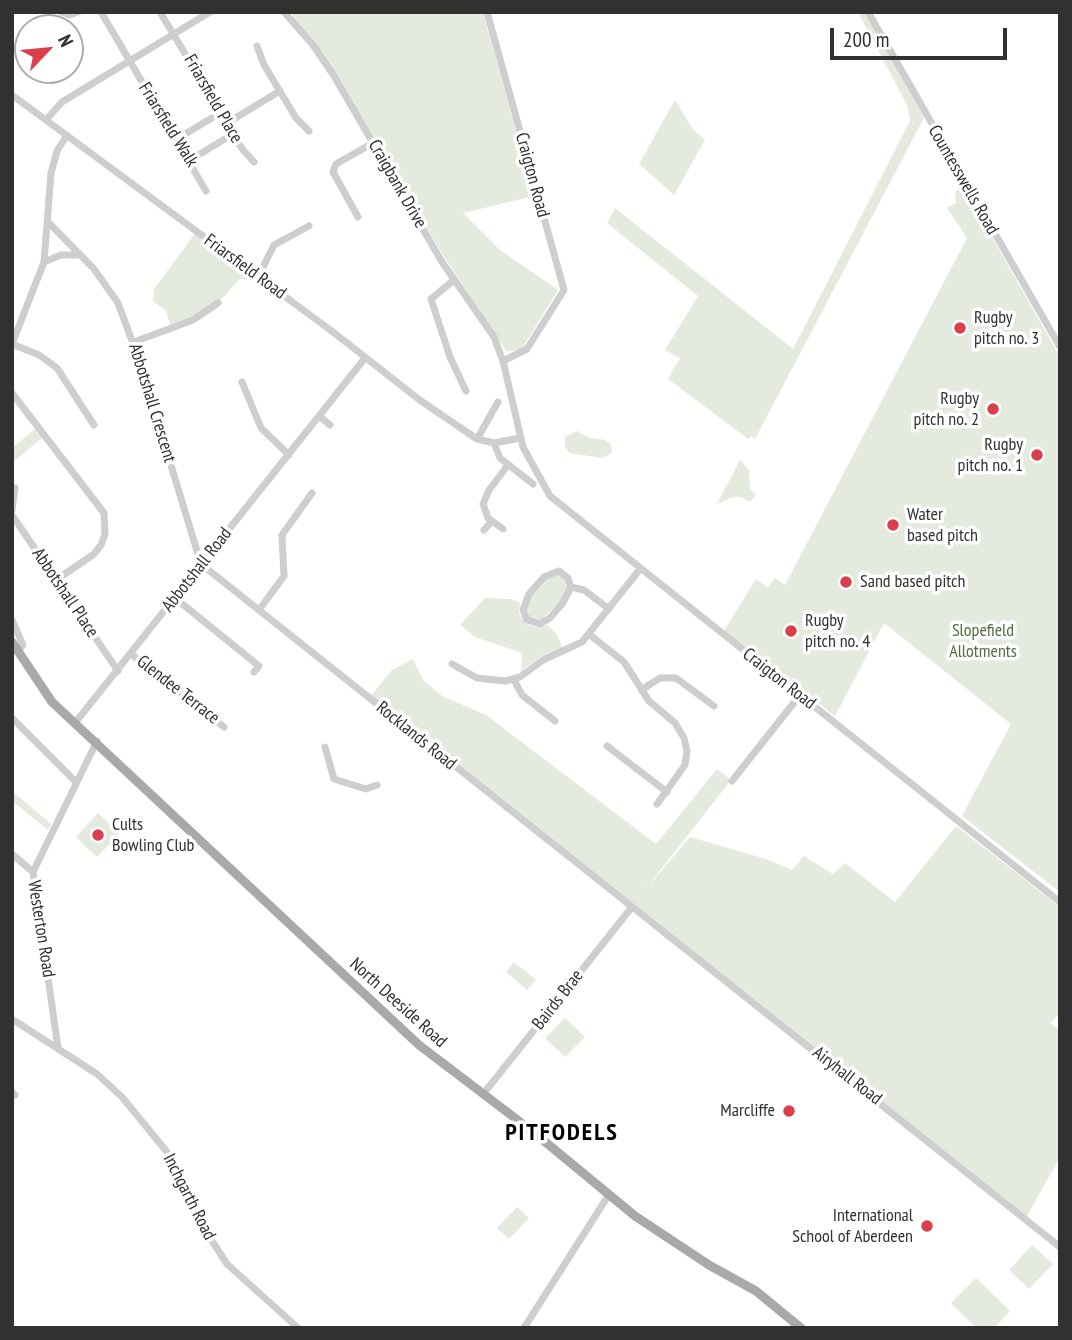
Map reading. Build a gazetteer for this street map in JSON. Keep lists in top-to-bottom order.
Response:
{
  "streets": {
    "main road": ["North Deeside Road"],
    "street": [
      "Friarsfield Place",
      "Friarsfield Walk",
      "Craigton Road",
      "Countesswells Road",
      "Craigbank Drive",
      "Friarsfield Road",
      "Abbotshall Crescent",
      "Abbotshall Road",
      "Abbotshall Place",
      "Glendee Terrace",
      "Rocklands Road",
      "Westerton Road",
      "Bairds Brae",
      "Airyhall Road",
      "Inchgarth Road"
    ]
  },
  "crossings": [
    ["Craigton Road", "Craigbank Drive"],
    ["Friarsfield Road", "Abbotshall Road"],
    ["Abbotshall Crescent", "Abbotshall Road"],
    ["Abbotshall Crescent", "Rocklands Road"],
    ["Abbotshall Road", "Abbotshall Place"],
    ["Abbotshall Road", "Glendee Terrace"],
    ["Abbotshall Road", "Rocklands Road"],
    ["Abbotshall Road", "North Deeside Road"],
    ["Rocklands Road", "Bairds Brae"],
    ["Rocklands Road", "Airyhall Road"],
    ["Westerton Road", "North Deeside Road"],
    ["Westerton Road", "Inchgarth Road"],
    ["Bairds Brae", "North Deeside Road"],
    ["Bairds Brae", "Airyhall Road"]
  ],
  "districts": ["PITFODELS"],
  "parks": ["Slopefield Allotments"],
  "places": [
    "Rugby pitch no. 3",
    "Rugby pitch no. 2",
    "Rugby pitch no. 1",
    "Water based pitch",
    "Sand based pitch",
    "Rugby pitch no. 4",
    "Cults Bowling Club",
    "Marcliffe",
    "International School of Aberdeen"
  ],
  "scale_bar": "200 m",
  "north": "top right"
}
